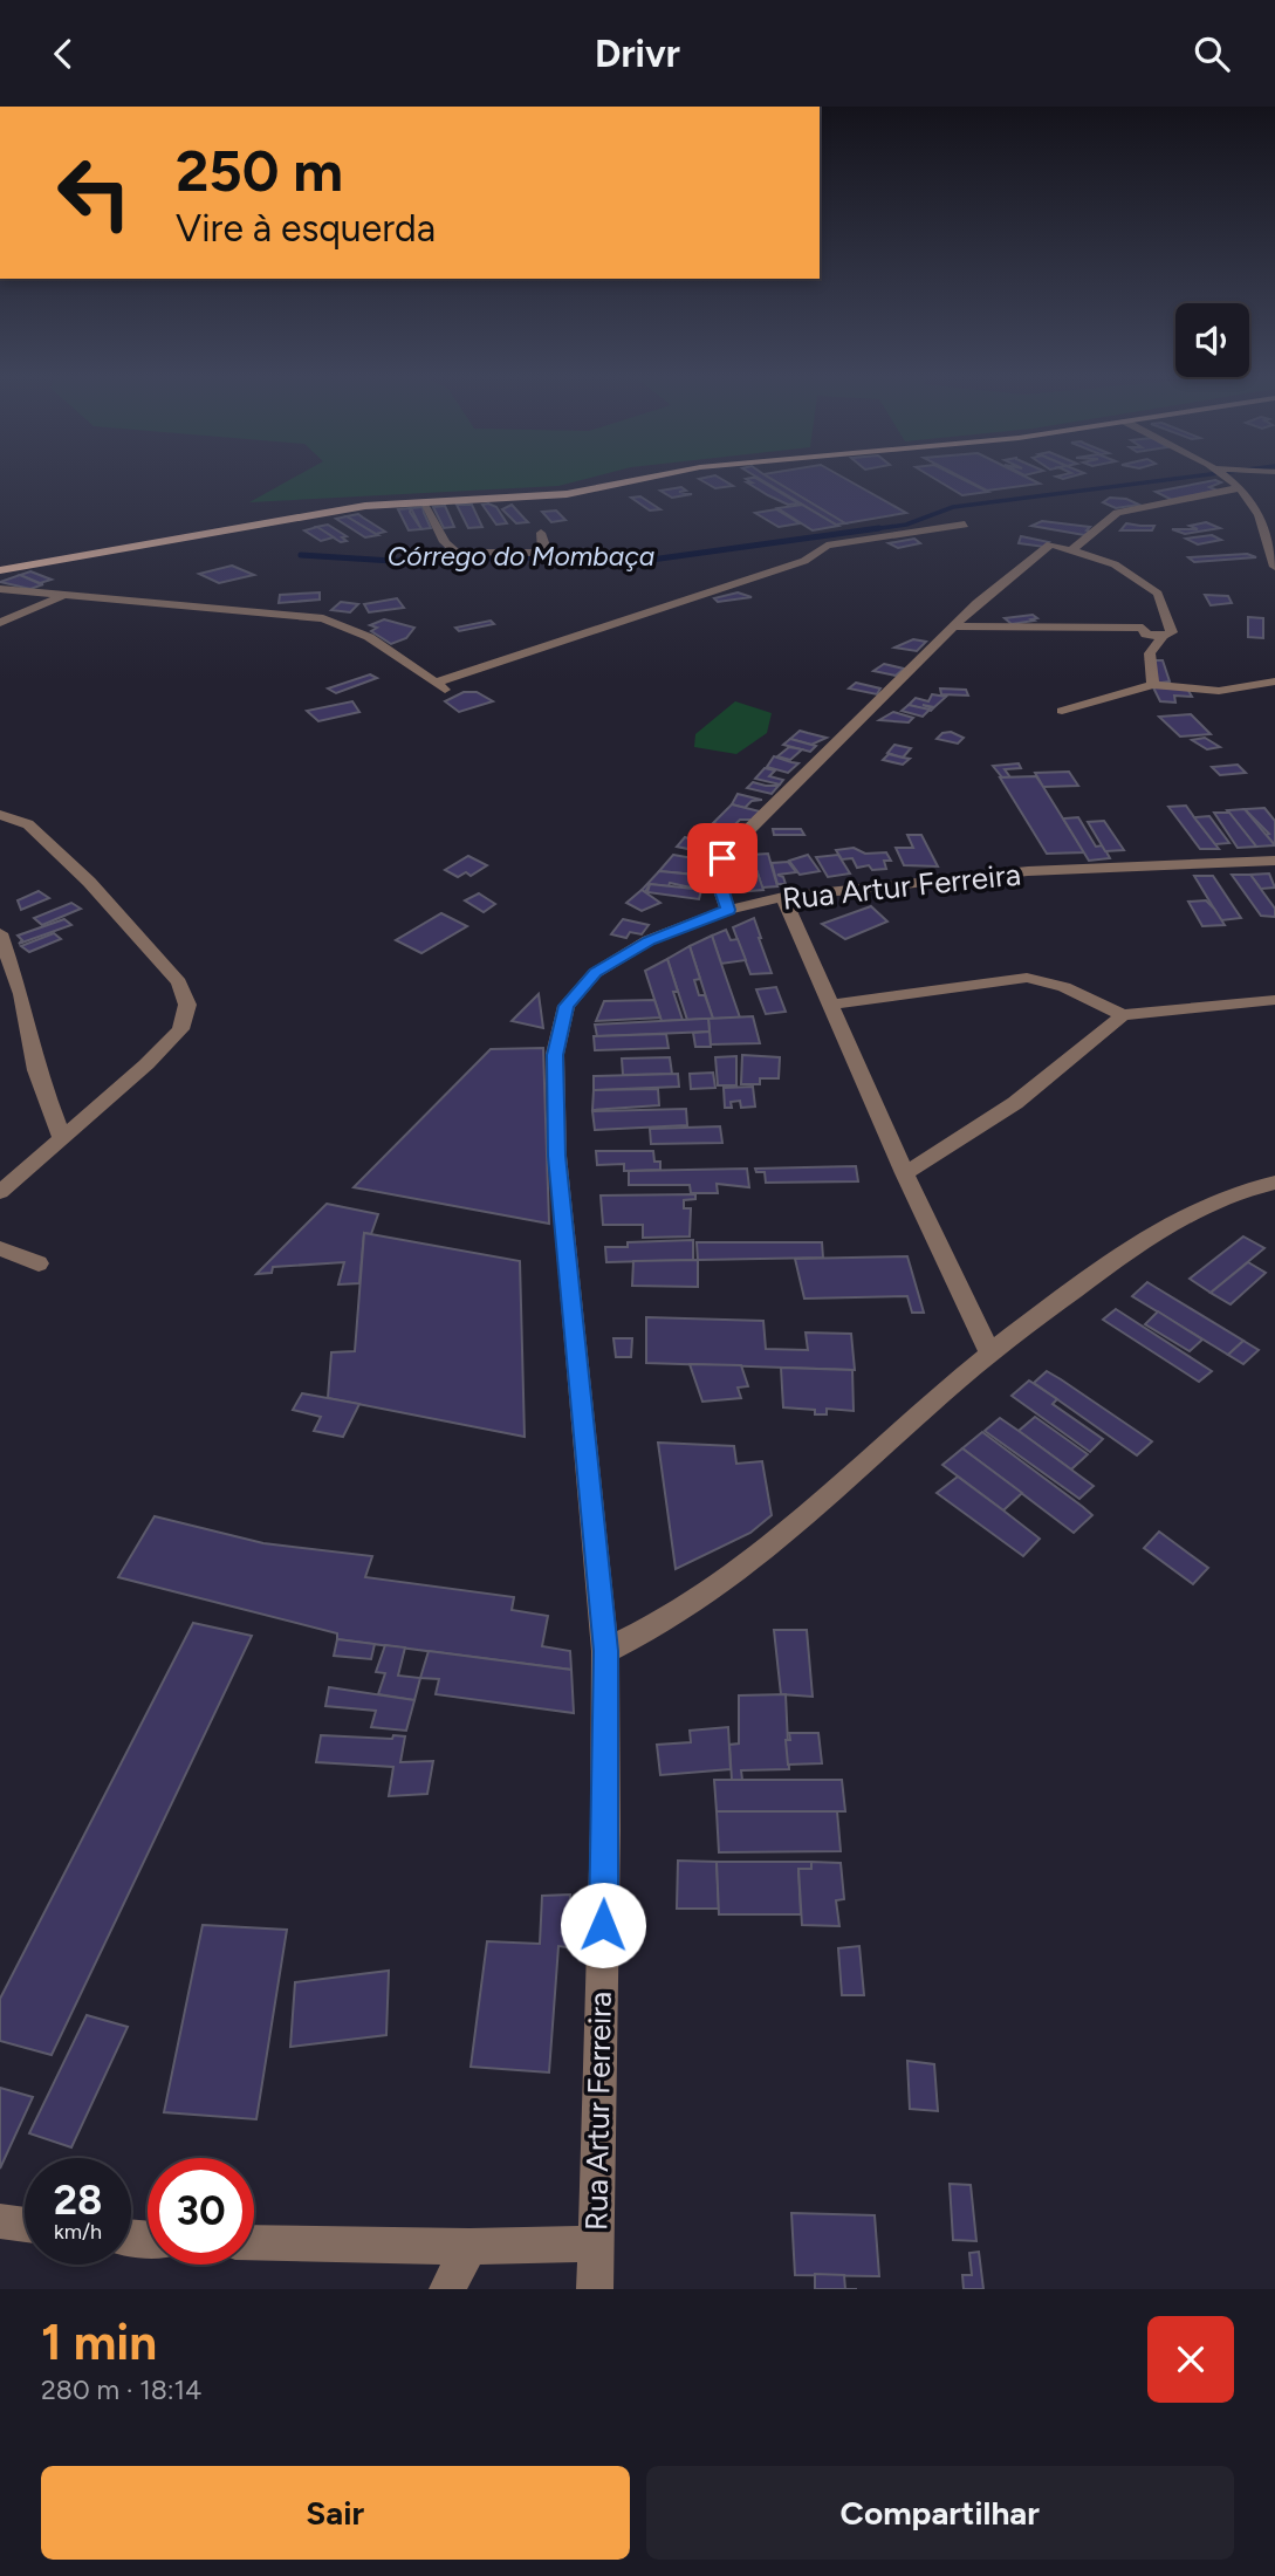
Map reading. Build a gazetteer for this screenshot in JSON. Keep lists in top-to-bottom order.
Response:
{
  "streets": {
    "street": ["Rua Artur Ferreira"]
  },
  "water": ["Córrego do Mombaça"],
  "page": {
    "header": "Drivr",
    "turn": ["250 m", "Vire à esquerda"],
    "speed": "28 km/h",
    "limit": "30",
    "heading": ["1 min", "280 m · 18:14"],
    "buttons": ["Sair", "Compartilhar"]
  }
}
